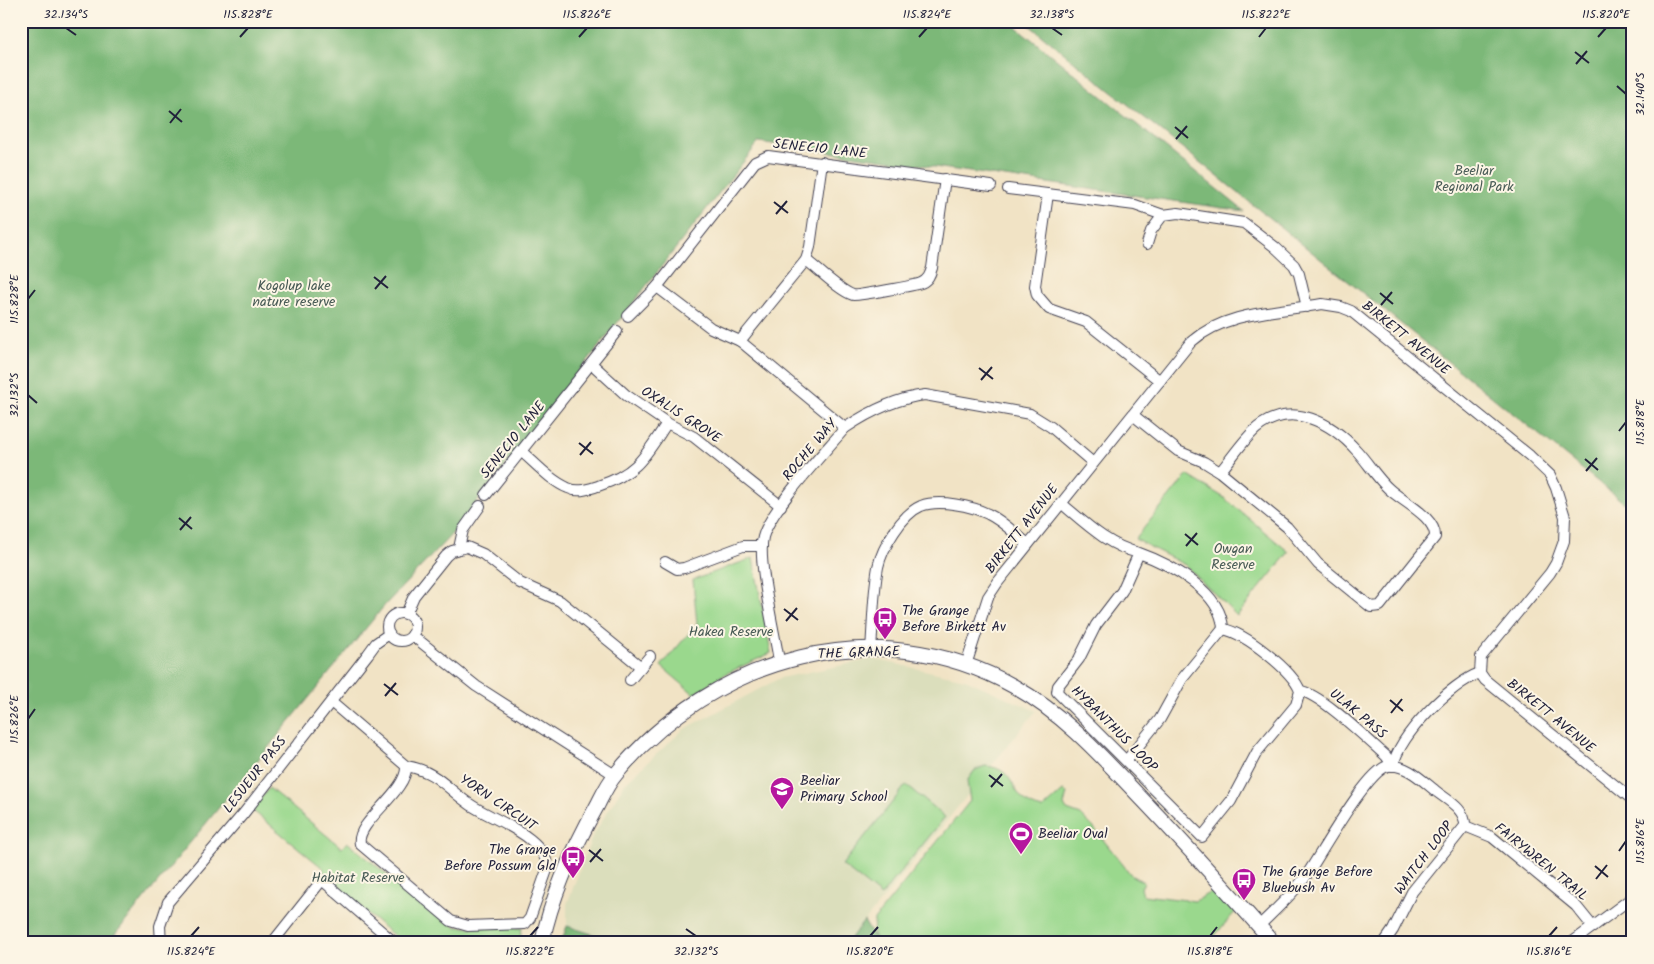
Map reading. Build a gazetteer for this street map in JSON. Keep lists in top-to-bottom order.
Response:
{
  "streets": {
    "street": [
      "SENECIO LANE",
      "BIRKETT AVENUE",
      "OXALIS GROVE",
      "ROCHE WAY",
      "THE GRANGE",
      "ULAK PASS",
      "HYBANTHUS LOOP",
      "LESUEUR PASS",
      "YORN CIRCUIT",
      "WAITCH LOOP",
      "FAIRYWREN TRAIL"
    ]
  },
  "crossings": [
    ["SENECIO LANE", "OXALIS GROVE"],
    ["BIRKETT AVENUE", "ROCHE WAY"],
    ["BIRKETT AVENUE", "THE GRANGE"],
    ["OXALIS GROVE", "ROCHE WAY"],
    ["ROCHE WAY", "THE GRANGE"],
    ["ULAK PASS", "WAITCH LOOP"],
    ["LESUEUR PASS", "YORN CIRCUIT"],
    ["WAITCH LOOP", "FAIRYWREN TRAIL"]
  ],
  "parks": [
    "Beeliar Regional Park",
    "Kogolup lake nature reserve",
    "Owgan Reserve",
    "Hakea Reserve",
    "Habitat Reserve"
  ],
  "places": {
    "bus stop": ["The Grange Before Birkett Av", "The Grange Before Possum Gld", "The Grange Before Bluebush Av"],
    "school or university": ["Beeliar Primary School"],
    "sports": ["Beeliar Oval"]
  },
  "coordinates": [
    "32.134°S",
    "115.828°E",
    "115.826°E",
    "115.824°E",
    "32.138°S",
    "115.822°E",
    "115.820°E",
    "32.140°S",
    "32.132°S",
    "115.818°E",
    "115.816°E"
  ]
}
